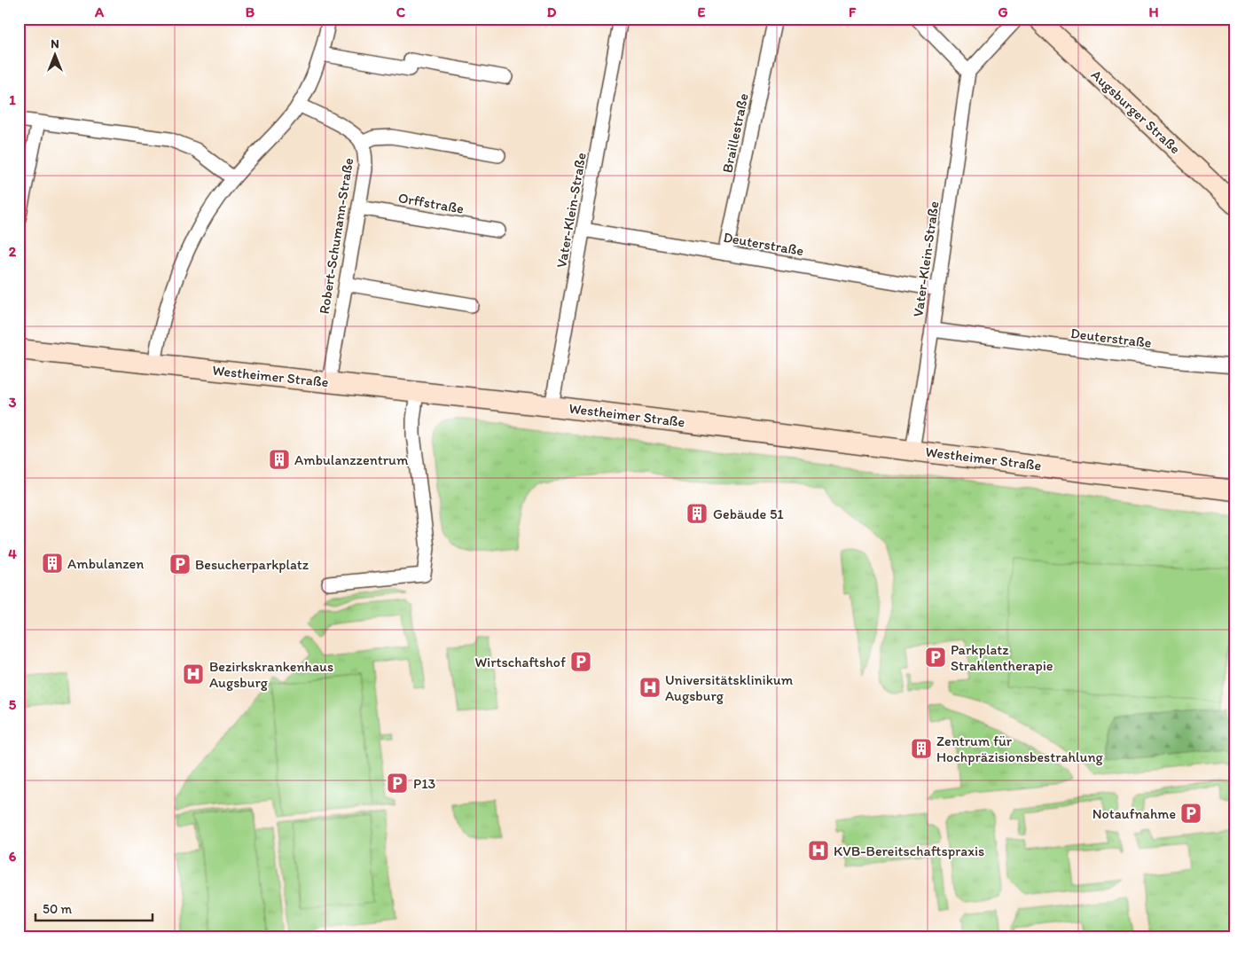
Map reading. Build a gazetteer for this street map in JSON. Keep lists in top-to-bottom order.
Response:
{
  "streets": {
    "street": [
      "Augsburger Straße",
      "Braillestraße",
      "Orffstraße",
      "Vater-Klein-Straße",
      "Robert-Schumann-Straße",
      "Deuterstraße",
      "Westheimer Straße"
    ]
  },
  "crossings": [
    ["Braillestraße", "Deuterstraße"],
    ["Orffstraße", "Robert-Schumann-Straße"],
    ["Vater-Klein-Straße", "Deuterstraße"],
    ["Vater-Klein-Straße", "Westheimer Straße"],
    ["Robert-Schumann-Straße", "Westheimer Straße"]
  ],
  "places": {
    "building": [
      "Ambulanzzentrum",
      "Gebäude 51",
      "Ambulanzen",
      "Zentrum für Hochpräzisionsbestrahlung"
    ],
    "parking": [
      "Besucherparkplatz",
      "Parkplatz Strahlentherapie",
      "Wirtschaftshof",
      "P13",
      "Notaufnahme"
    ],
    "hospital": ["Bezirkskrankenhaus Augsburg", "Universitätsklinikum Augsburg", "KVB-Bereitschaftspraxis"]
  },
  "scale_bar": "50 m",
  "north": "top",
  "grid": {
    "columns": [
      "A",
      "B",
      "C",
      "D",
      "E",
      "F",
      "G",
      "H"
    ],
    "rows": [
      "1",
      "2",
      "3",
      "4",
      "5",
      "6"
    ]
  }
}
